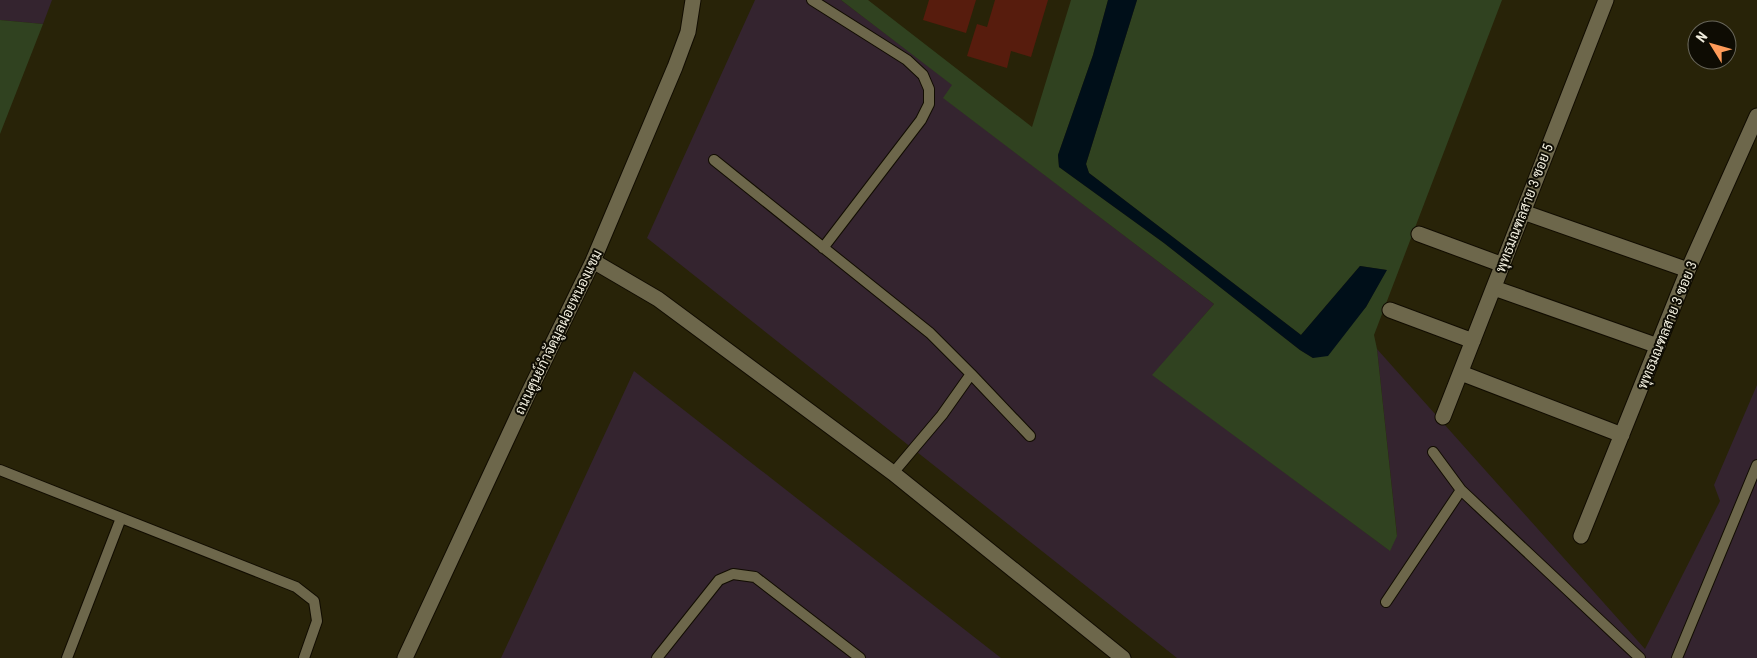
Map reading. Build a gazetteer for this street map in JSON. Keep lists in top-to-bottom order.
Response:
{
  "streets": {
    "street": ["พุทธมณฑลสาย 3 ซอย 5", "พุทธมณฑลสาย 3 ซอย 3", "ถนนศูนย์กำจัดมูลฝอยหนองแขม"]
  },
  "north": "top left"
}
